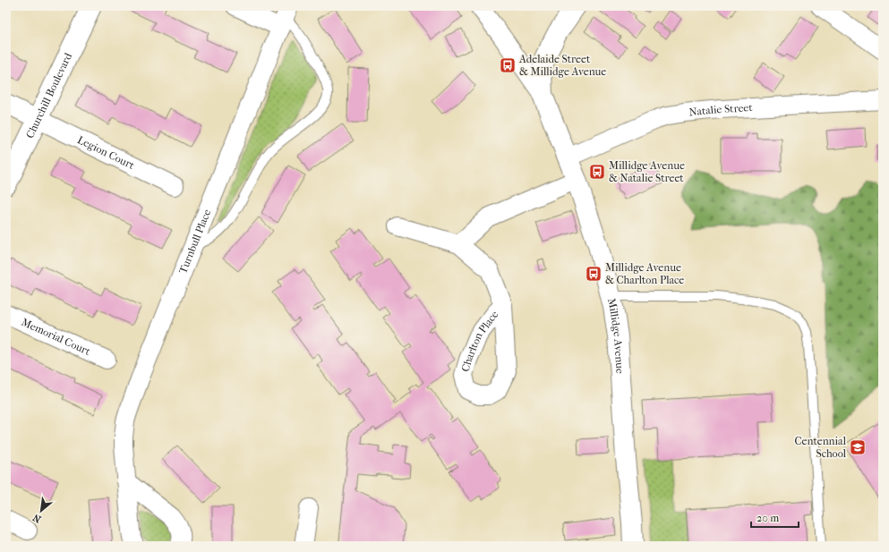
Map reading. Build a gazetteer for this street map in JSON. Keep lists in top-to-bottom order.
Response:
{
  "streets": {
    "street": [
      "Churchill Boulevard",
      "Natalie Street",
      "Legion Court",
      "Turnbull Place",
      "Millidge Avenue",
      "Memorial Court",
      "Charlton Place"
    ]
  },
  "crossings": [
    ["Churchill Boulevard", "Legion Court"],
    ["Natalie Street", "Millidge Avenue"]
  ],
  "places": {
    "bus stop": ["Adelaide Street & Millidge Avenue", "Millidge Avenue & Natalie Street", "Millidge Avenue & Charlton Place"],
    "school or university": ["Centennial School"]
  },
  "scale_bar": "20 m",
  "north": "bottom left"
}
